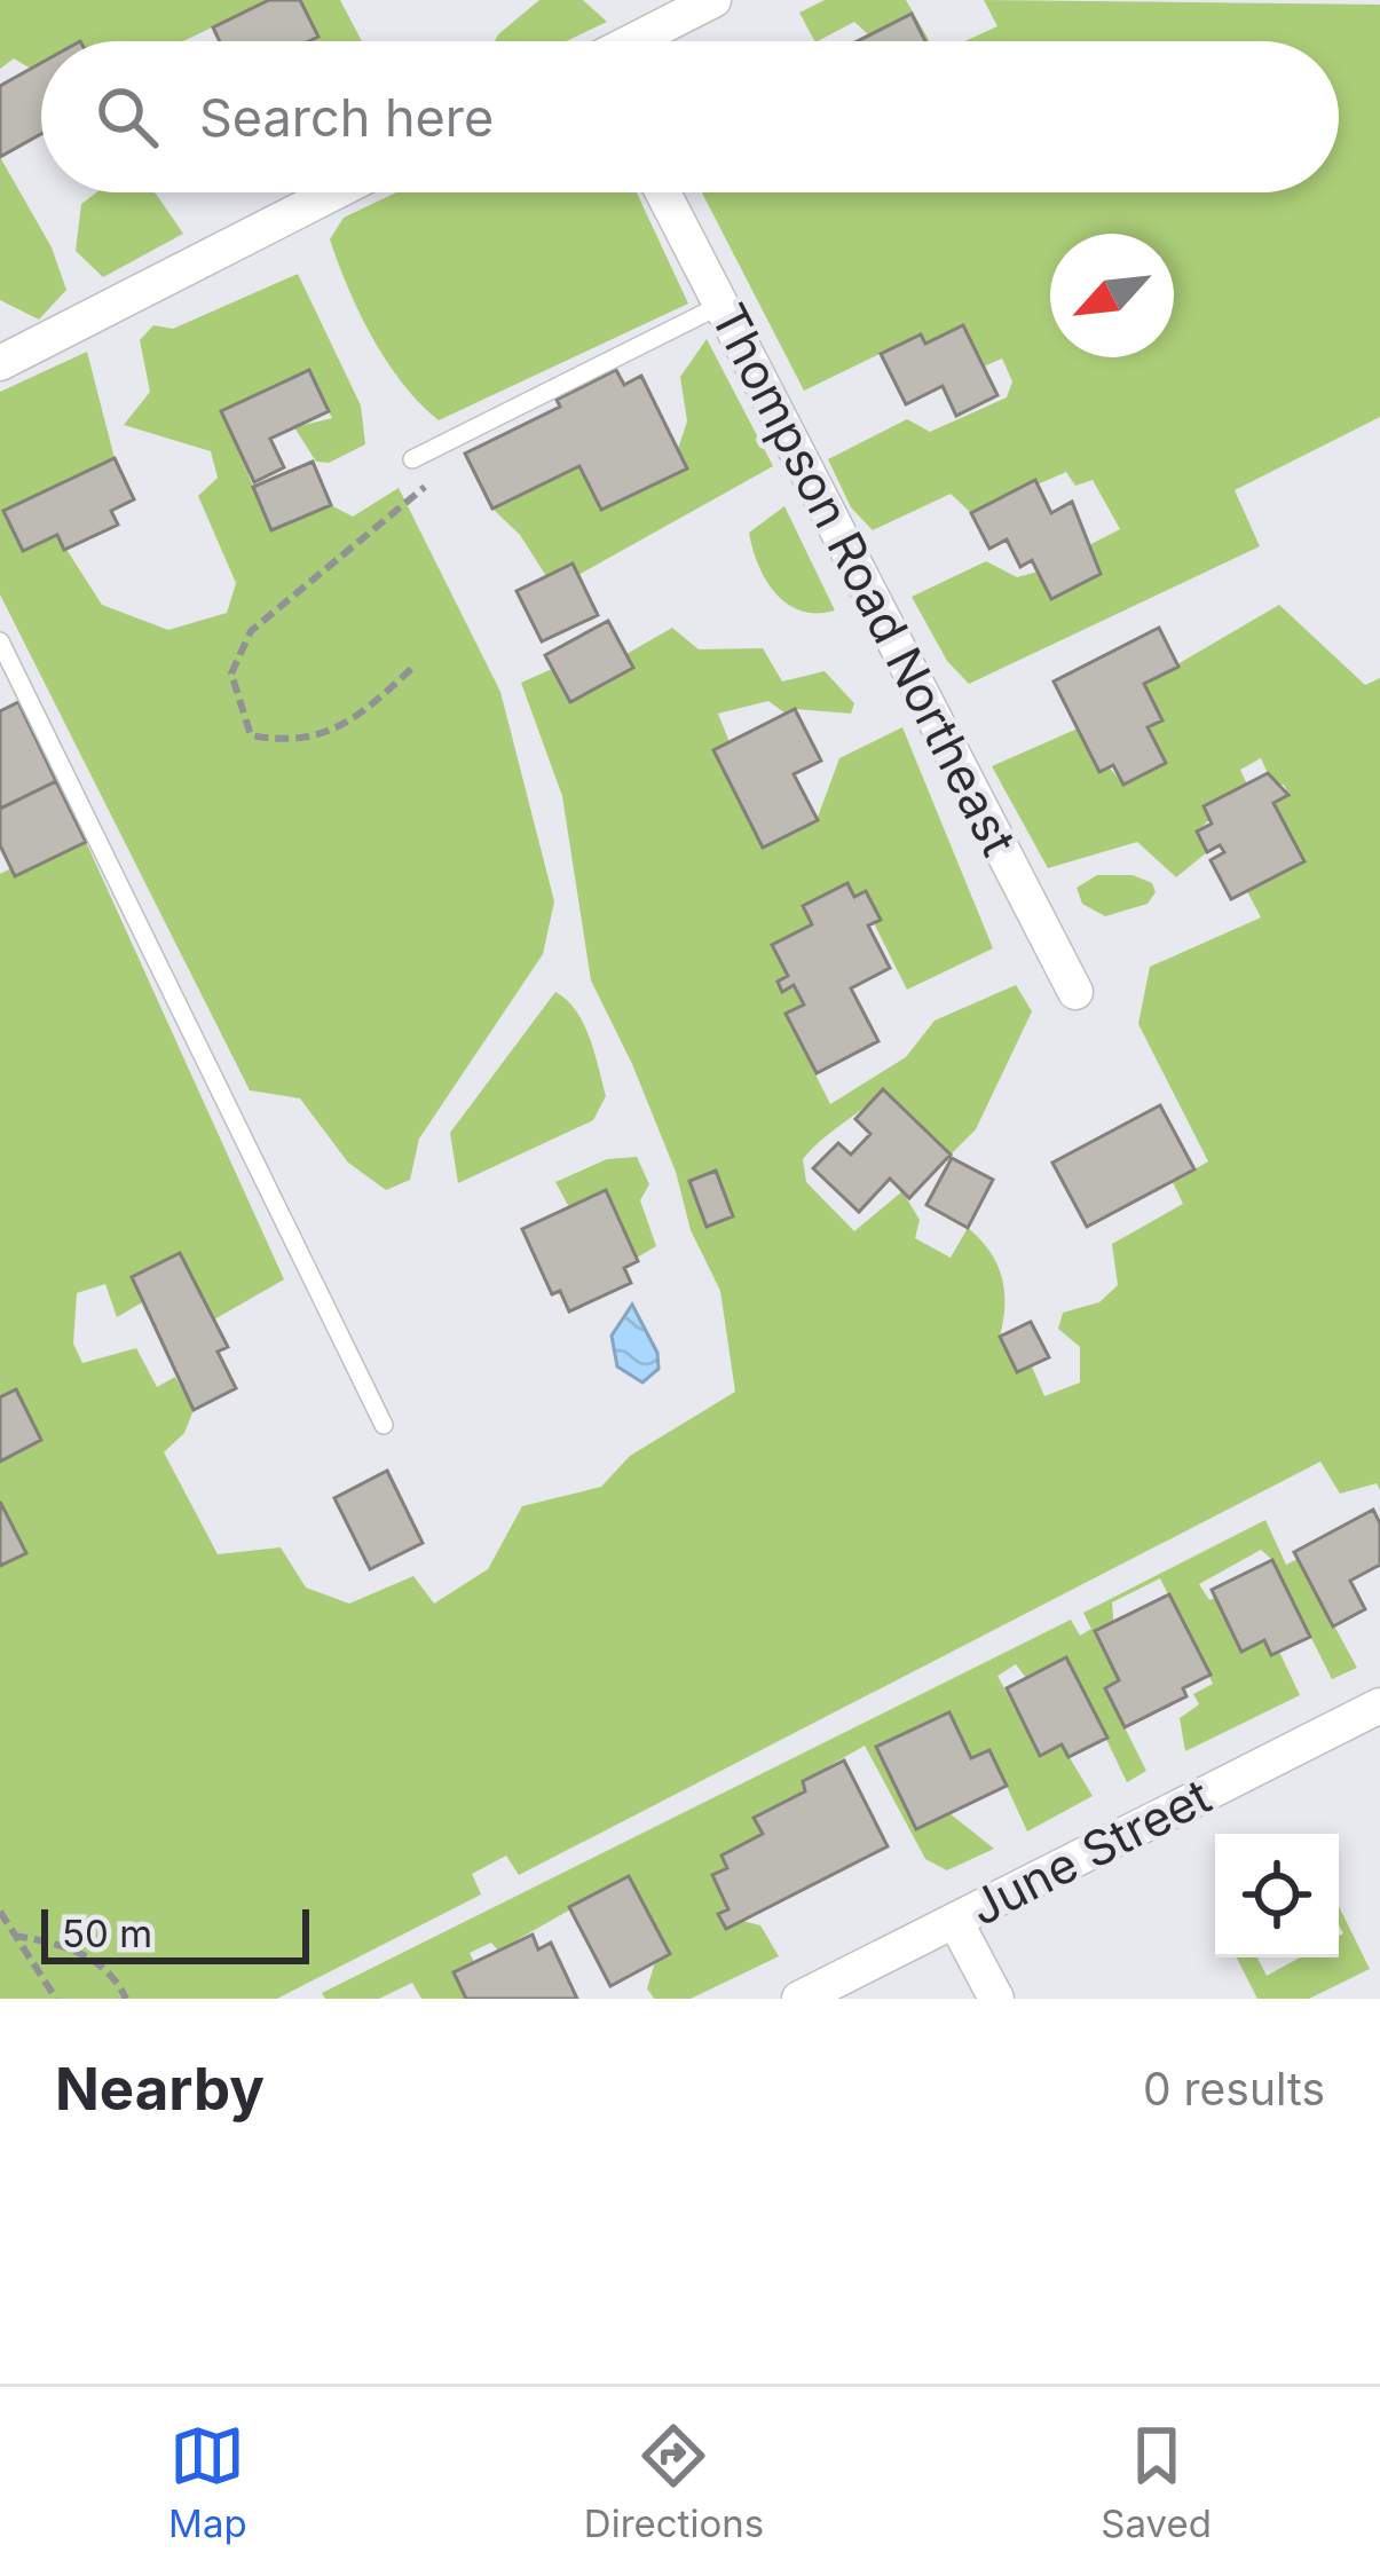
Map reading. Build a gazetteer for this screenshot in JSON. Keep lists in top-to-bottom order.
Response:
{
  "streets": {
    "street": ["Thompson Road Northeast", "June Street"]
  },
  "scale_bar": "50 m",
  "north": "bottom left",
  "page": {
    "search": "Search here",
    "scale": "50 m",
    "heading": ["Nearby", "0 results"],
    "nav": ["Map", "Directions", "Saved"]
  }
}
